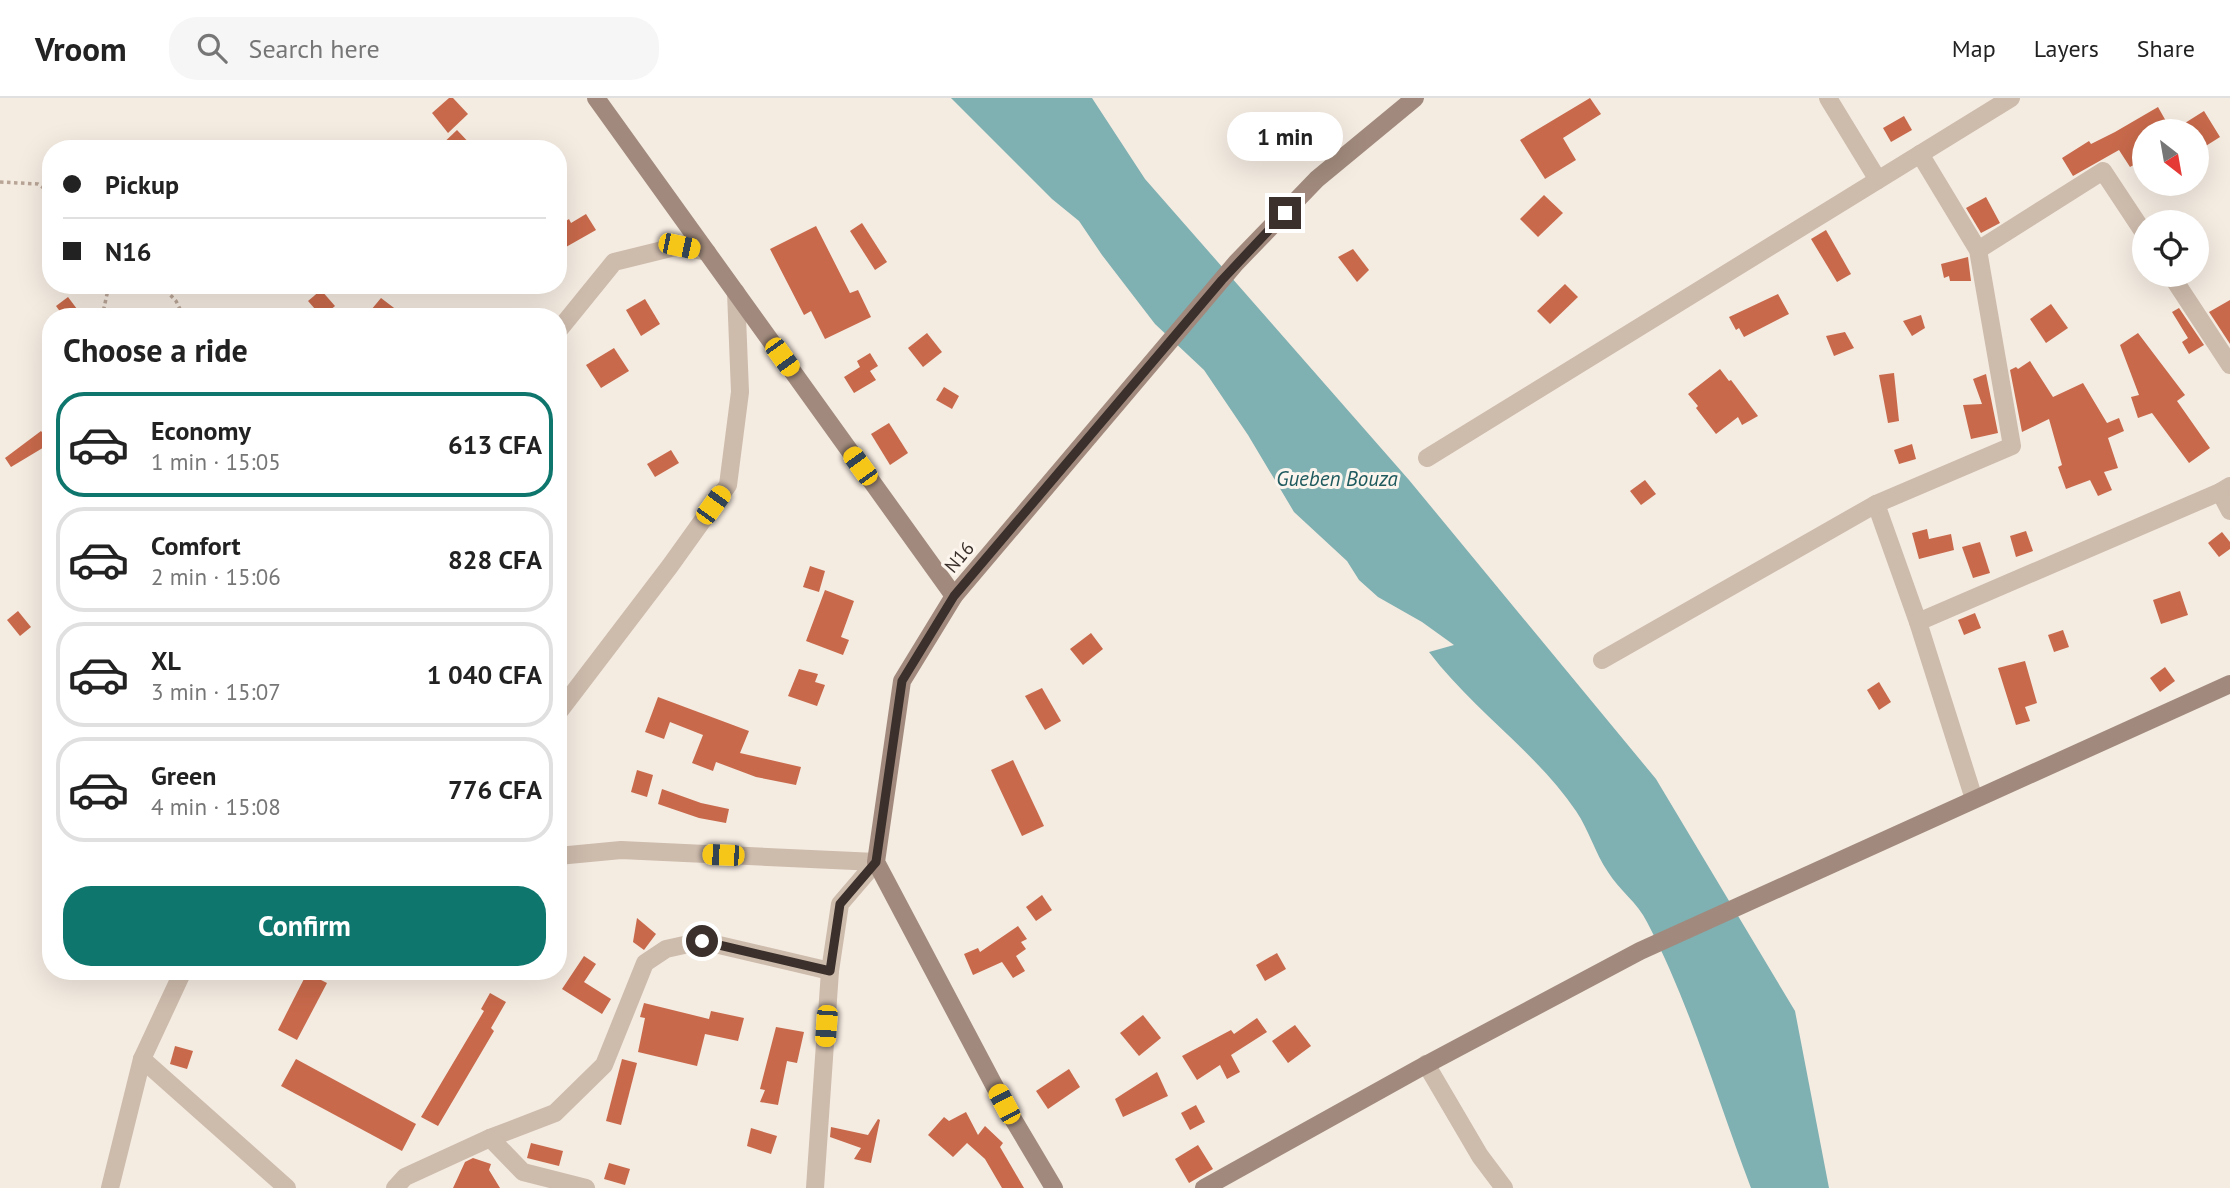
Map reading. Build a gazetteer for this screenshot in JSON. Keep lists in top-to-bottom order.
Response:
{
  "streets": {
    "street": ["N16"]
  },
  "water": ["Gueben Bouza"],
  "north": "bottom right",
  "page": {
    "header": "Vroom",
    "search": "Search here",
    "nav": ["Map", "Layers", "Share"],
    "bubble": "1 min",
    "banner": ["Pickup", "N16"],
    "heading": "Choose a ride",
    "list": [
      {
        "name": "Economy",
        "note": "1 min · 15:05",
        "value": "613 CFA"
      },
      {
        "name": "Comfort",
        "note": "2 min · 15:06",
        "value": "828 CFA"
      },
      {
        "name": "XL",
        "note": "3 min · 15:07",
        "value": "1 040 CFA"
      },
      {
        "name": "Green",
        "note": "4 min · 15:08",
        "value": "776 CFA"
      }
    ],
    "buttons": "Confirm"
  }
}
